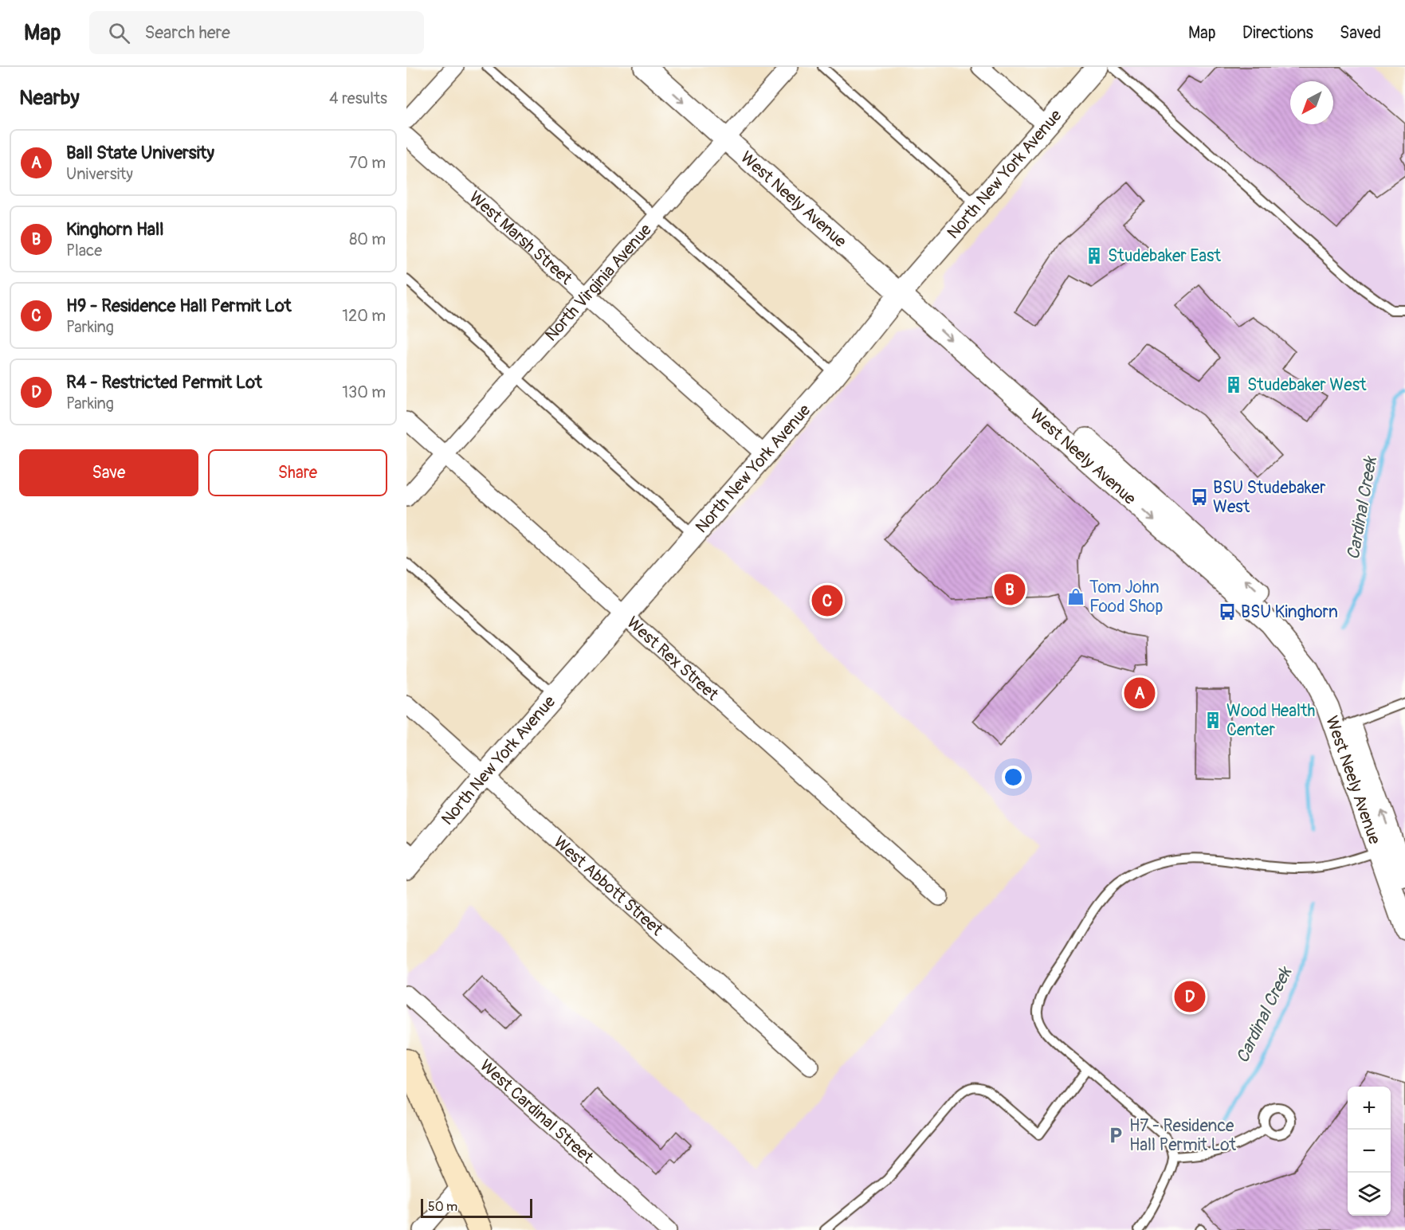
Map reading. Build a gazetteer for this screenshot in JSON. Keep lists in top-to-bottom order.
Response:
{
  "streets": {
    "street": [
      "North New York Avenue",
      "West Neely Avenue",
      "West Marsh Street",
      "North Virginia Avenue",
      "West Rex Street",
      "West Abbott Street",
      "West Cardinal Street"
    ]
  },
  "crossings": [
    ["North New York Avenue", "West Neely Avenue"],
    ["North New York Avenue", "West Marsh Street"],
    ["North New York Avenue", "West Rex Street"],
    ["North New York Avenue", "West Abbott Street"],
    ["West Neely Avenue", "North Virginia Avenue"],
    ["West Marsh Street", "North Virginia Avenue"],
    ["North Virginia Avenue", "West Rex Street"]
  ],
  "water": ["Cardinal Creek"],
  "places": {
    "building": ["Studebaker East", "Studebaker West", "Wood Health Center"],
    "bus stop": ["BSU Studebaker West", "BSU Kinghorn"],
    "shop": ["Tom John Food Shop"],
    "parking": ["H7 - Residence Hall Permit Lot"]
  },
  "scale_bar": "50 m",
  "north": "bottom left",
  "page": {
    "header": "Map",
    "search": "Search here",
    "nav": ["Map", "Directions", "Saved"],
    "heading": ["Nearby", "4 results"],
    "list": [
      {
        "mark": "A",
        "name": "Ball State University",
        "note": "University",
        "value": "70 m"
      },
      {
        "mark": "B",
        "name": "Kinghorn Hall",
        "note": "Place",
        "value": "80 m"
      },
      {
        "mark": "C",
        "name": "H9 - Residence Hall Permit Lot",
        "note": "Parking",
        "value": "120 m"
      },
      {
        "mark": "D",
        "name": "R4 - Restricted Permit Lot",
        "note": "Parking",
        "value": "130 m"
      }
    ],
    "buttons": ["Save", "Share"],
    "pins": [
      "B",
      "C",
      "A",
      "D"
    ],
    "map_buttons": ["+", "−"],
    "scale": "50 m"
  }
}
